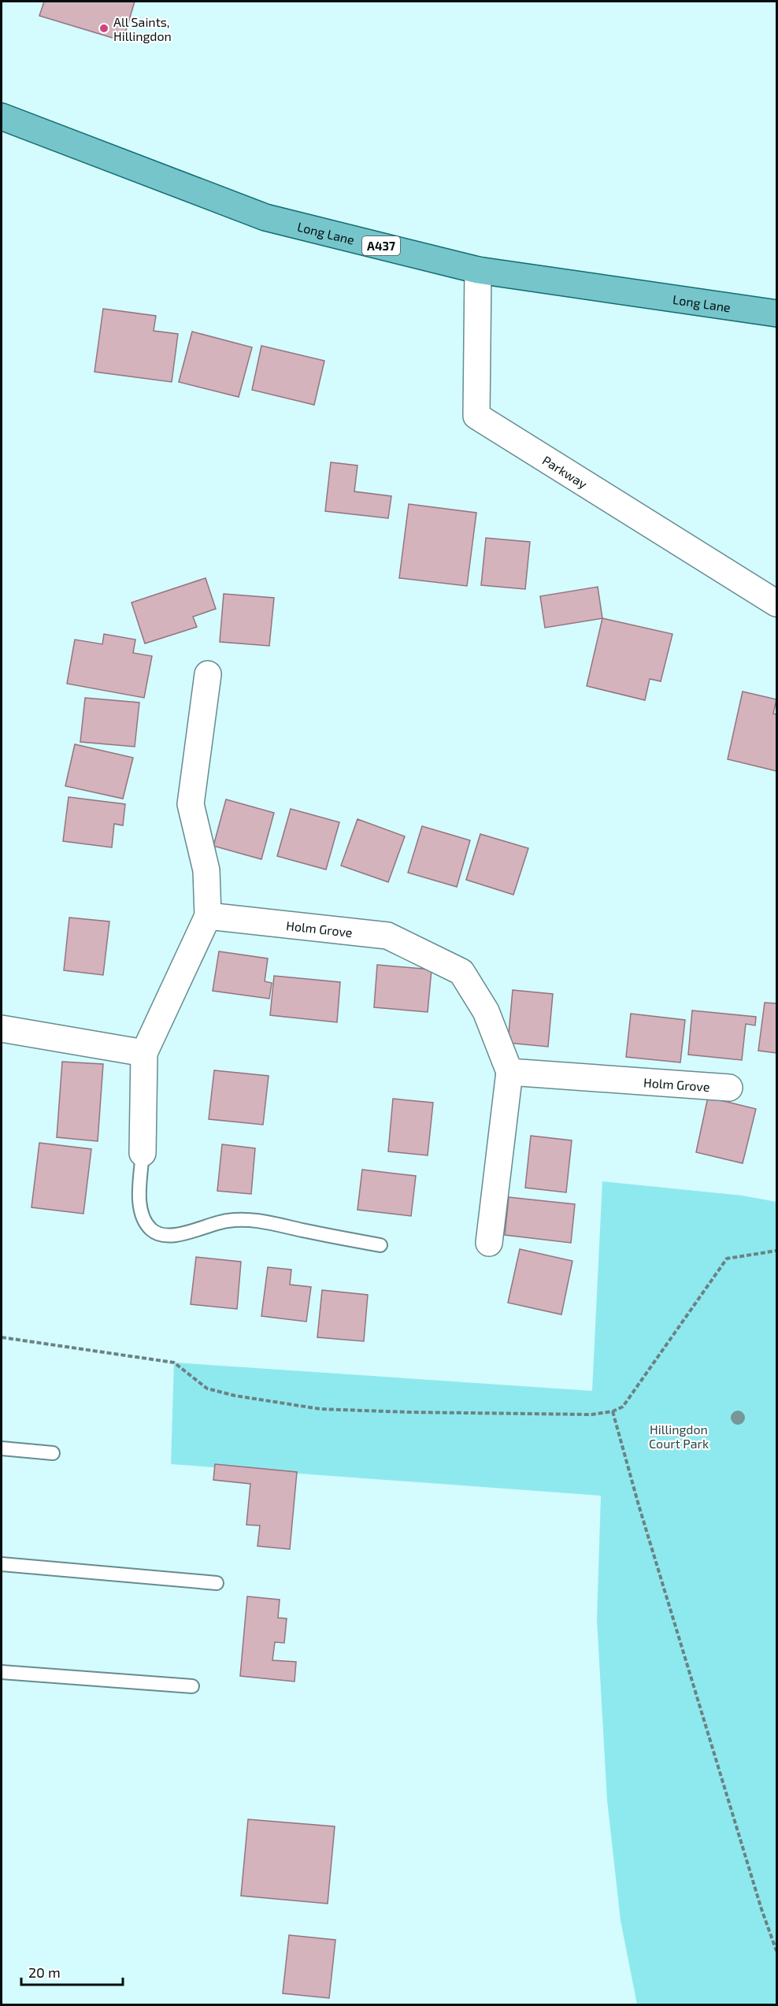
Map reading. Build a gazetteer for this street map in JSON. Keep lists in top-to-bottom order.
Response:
{
  "streets": {
    "main road": ["Long Lane", "A437"],
    "street": ["Parkway", "Holm Grove"]
  },
  "crossings": [
    ["Long Lane", "Parkway"]
  ],
  "parks": ["Hillingdon Court Park"],
  "places": ["All Saints, Hillingdon"],
  "scale_bar": "20 m"
}
